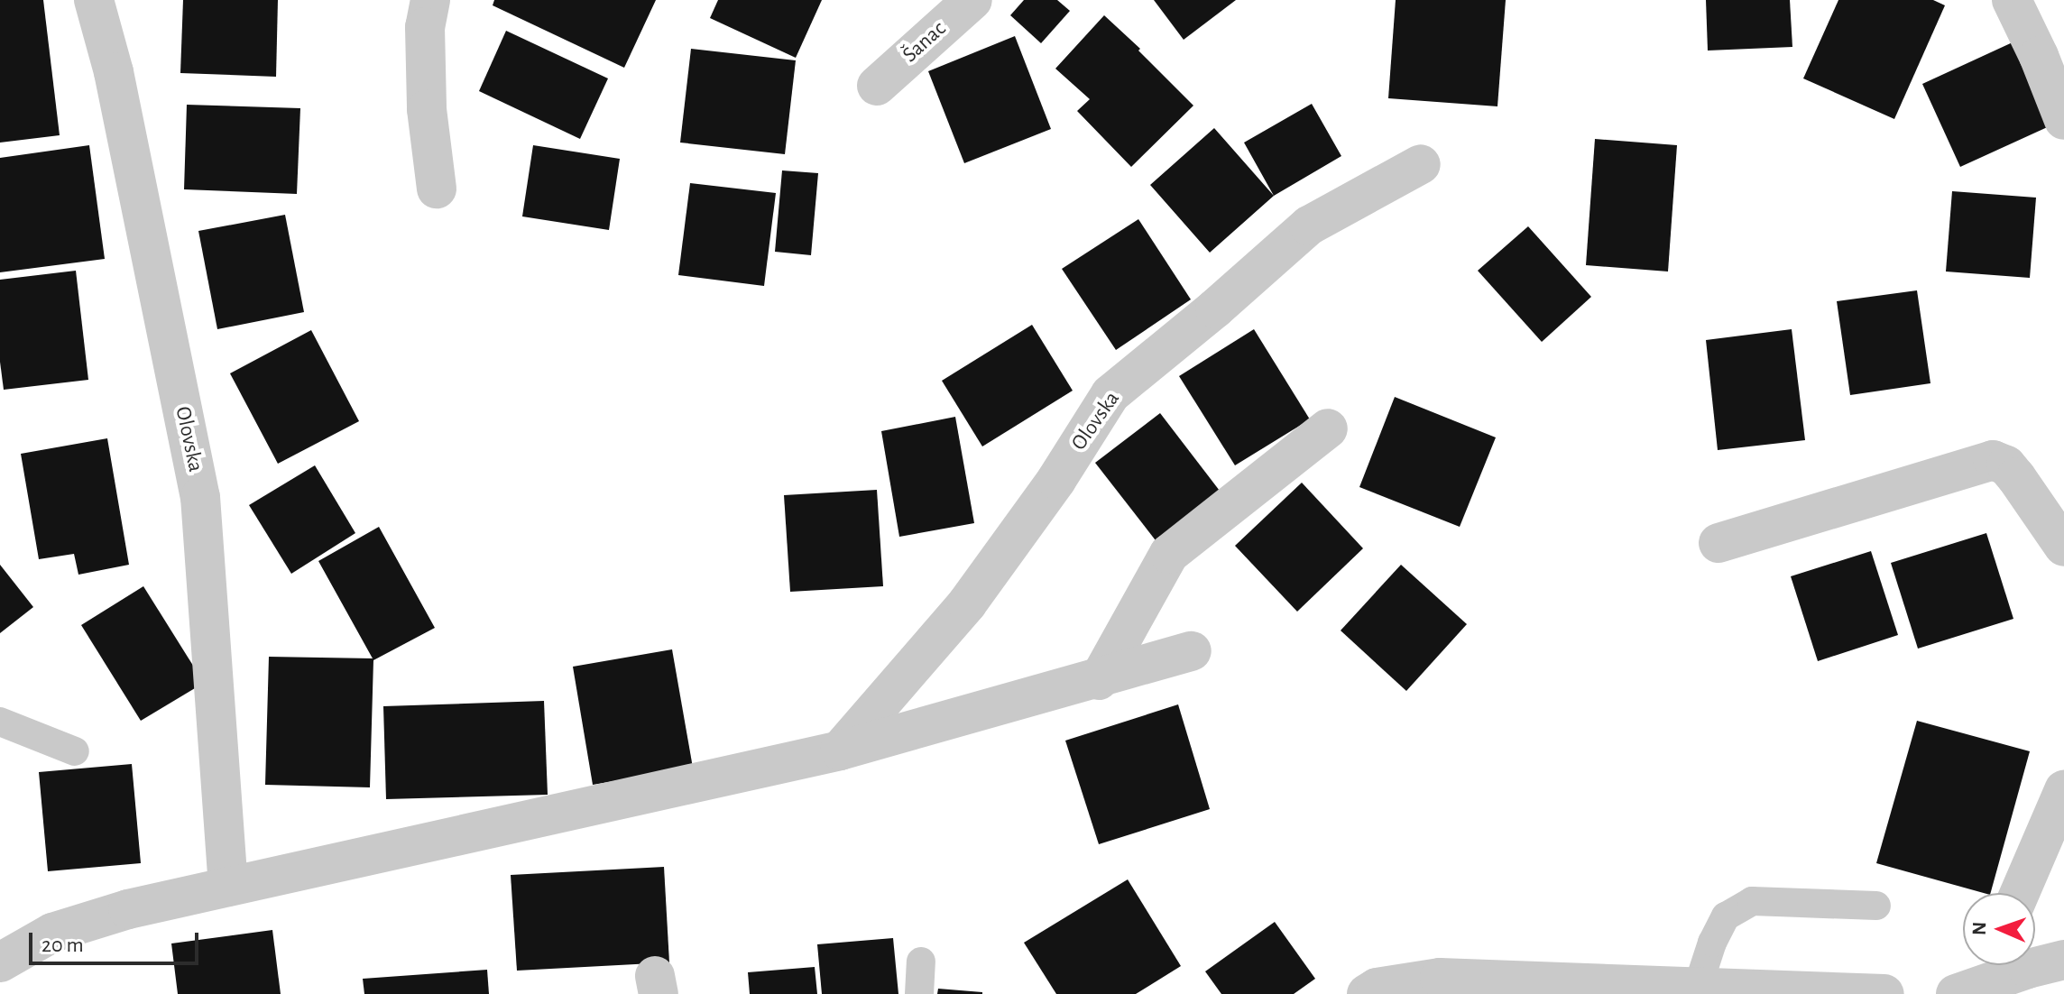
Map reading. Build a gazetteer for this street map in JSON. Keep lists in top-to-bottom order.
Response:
{
  "streets": {
    "street": ["Šanac", "Olovska"]
  },
  "scale_bar": "20 m",
  "north": "left"
}
